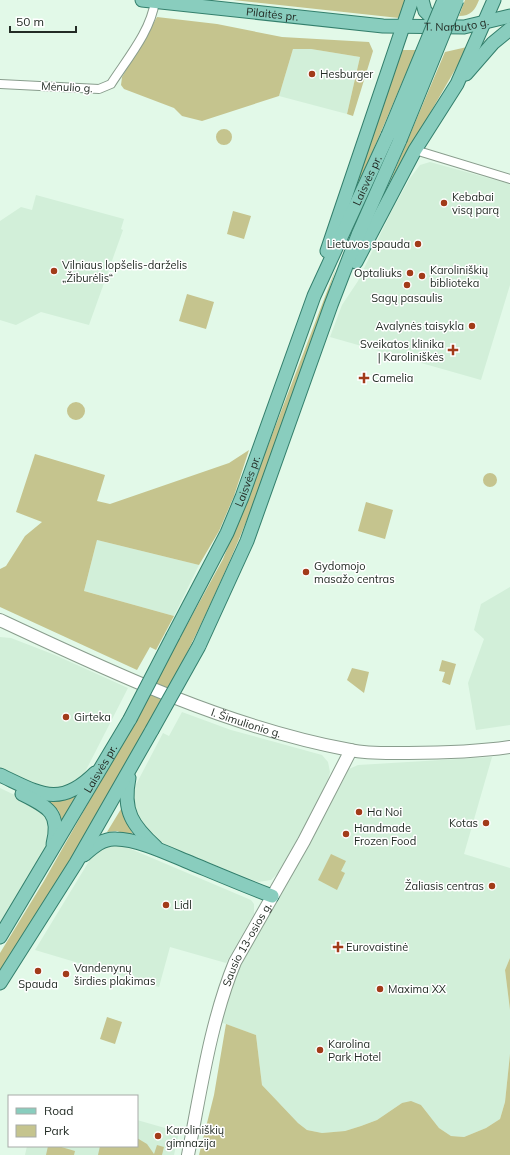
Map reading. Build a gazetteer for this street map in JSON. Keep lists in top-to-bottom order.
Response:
{
  "streets": {
    "main road": ["Pilaitės pr.", "T. Narbuto g.", "Laisvės pr."],
    "street": ["Mėnulio g.", "I. Šimulionio g.", "Sausio 13-osios g."]
  },
  "crossings": [
    ["Pilaitės pr.", "T. Narbuto g."],
    ["Pilaitės pr.", "Mėnulio g."],
    ["T. Narbuto g.", "Laisvės pr."],
    ["I. Šimulionio g.", "Sausio 13-osios g."]
  ],
  "places": {
    "other": [
      "Hesburger",
      "Kebabai visą parą",
      "Lietuvos spauda",
      "Vilniaus lopšelis-darželis „Žiburėlis“",
      "Optaliuks",
      "Karoliniškių biblioteka",
      "Sagų pasaulis",
      "Avalynės taisykla",
      "Gydomojo masažo centras",
      "Girteka",
      "Ha Noi",
      "Kotas",
      "Handmade Frozen Food",
      "Žaliasis centras",
      "Lidl",
      "Spauda",
      "Vandenynų širdies plakimas",
      "Maxima XX",
      "Karolina Park Hotel",
      "Karoliniškių gimnazija"
    ],
    "health": ["Sveikatos klinika | Karoliniškės", "Camelia", "Eurovaistinė"]
  },
  "legend": ["Road", "Park"],
  "scale_bar": "50 m"
}
